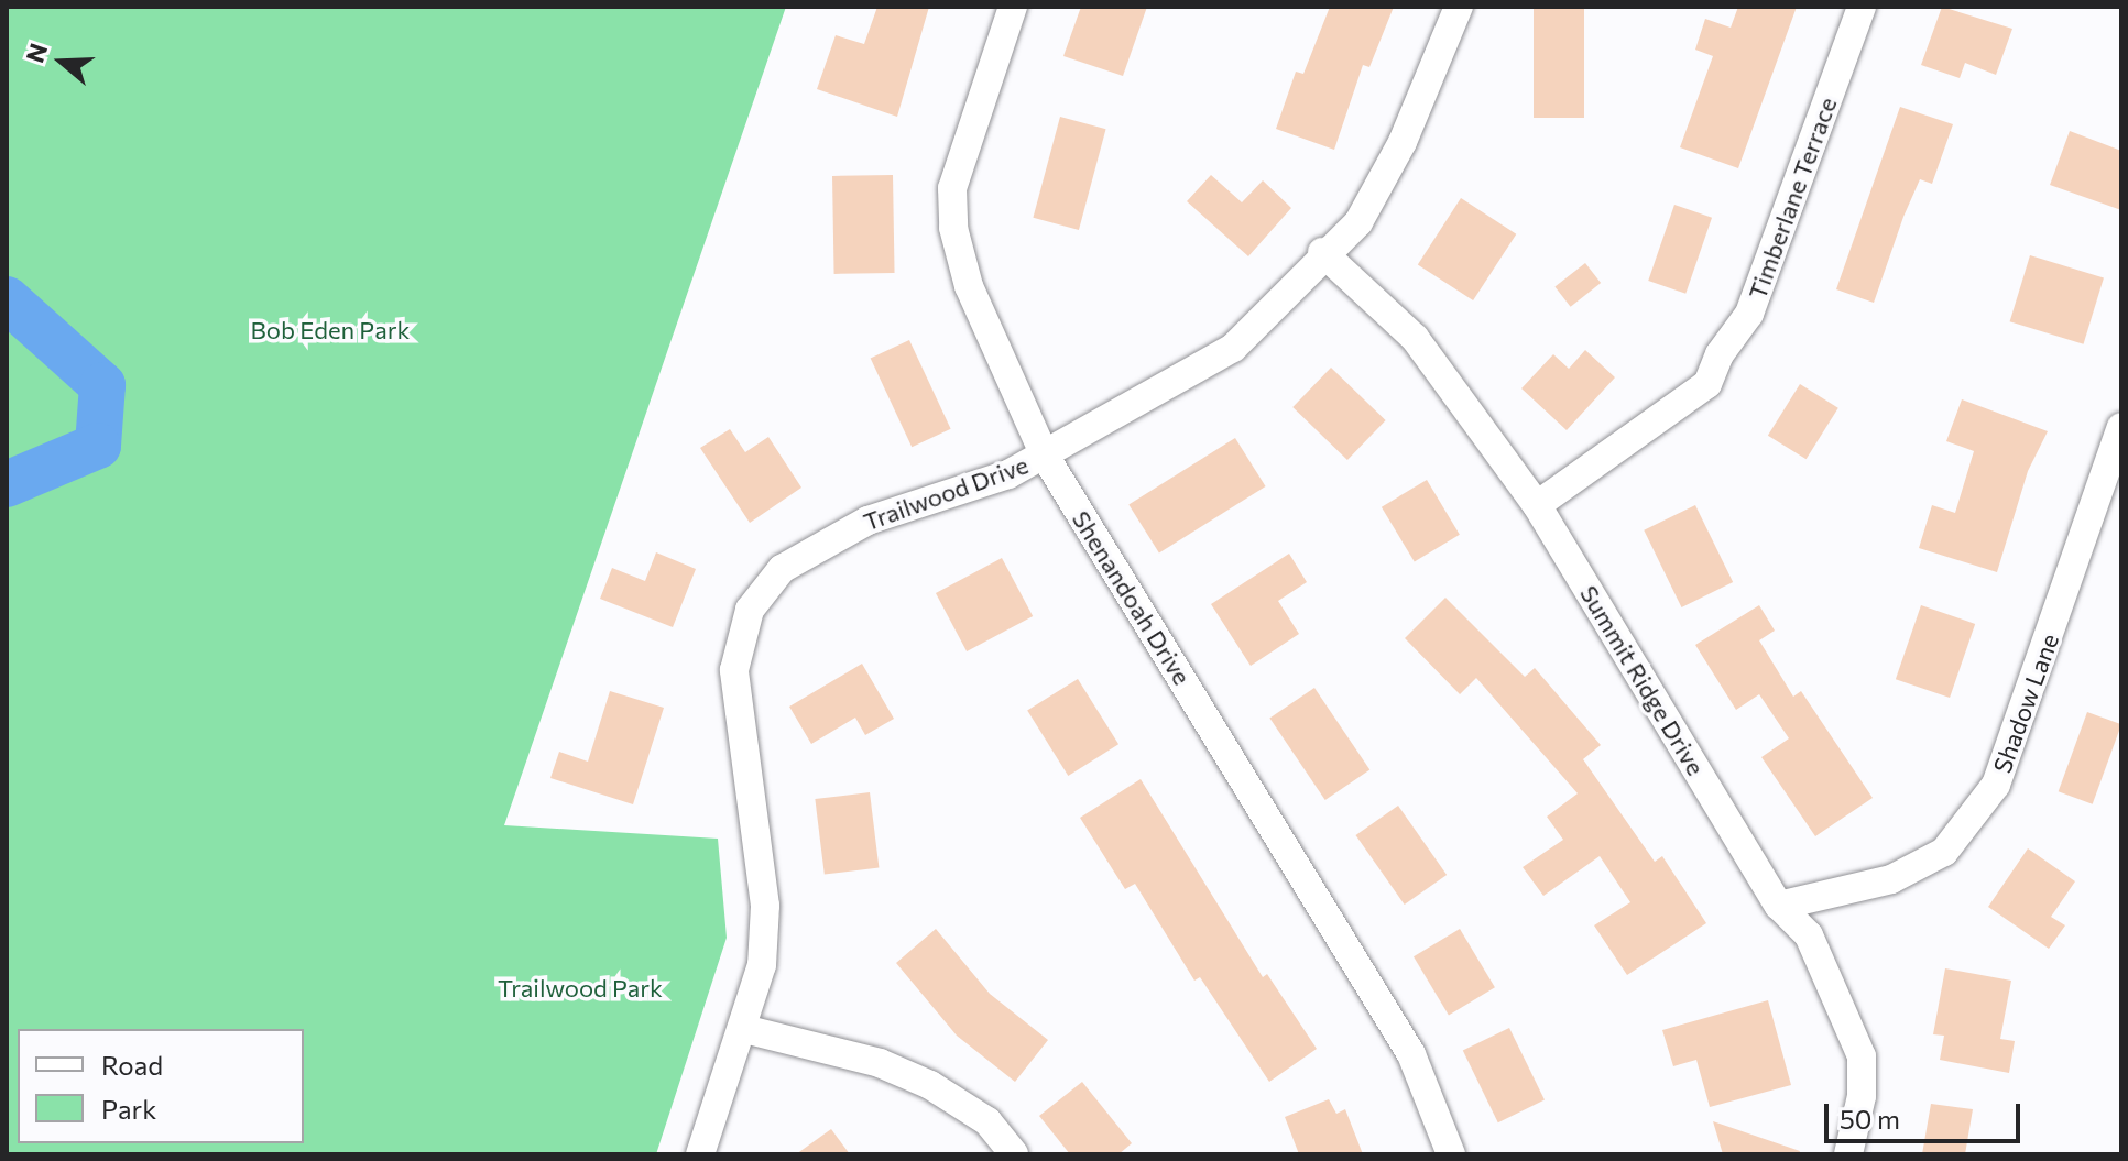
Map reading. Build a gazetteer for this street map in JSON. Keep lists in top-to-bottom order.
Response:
{
  "streets": {
    "street": [
      "Timberlane Terrace",
      "Trailwood Drive",
      "Shenandoah Drive",
      "Summit Ridge Drive",
      "Shadow Lane"
    ]
  },
  "crossings": [
    ["Timberlane Terrace", "Summit Ridge Drive"],
    ["Trailwood Drive", "Shenandoah Drive"],
    ["Trailwood Drive", "Summit Ridge Drive"],
    ["Summit Ridge Drive", "Shadow Lane"]
  ],
  "parks": ["Bob Eden Park", "Trailwood Park"],
  "legend": ["Road", "Park"],
  "scale_bar": "50 m",
  "north": "left"
}
